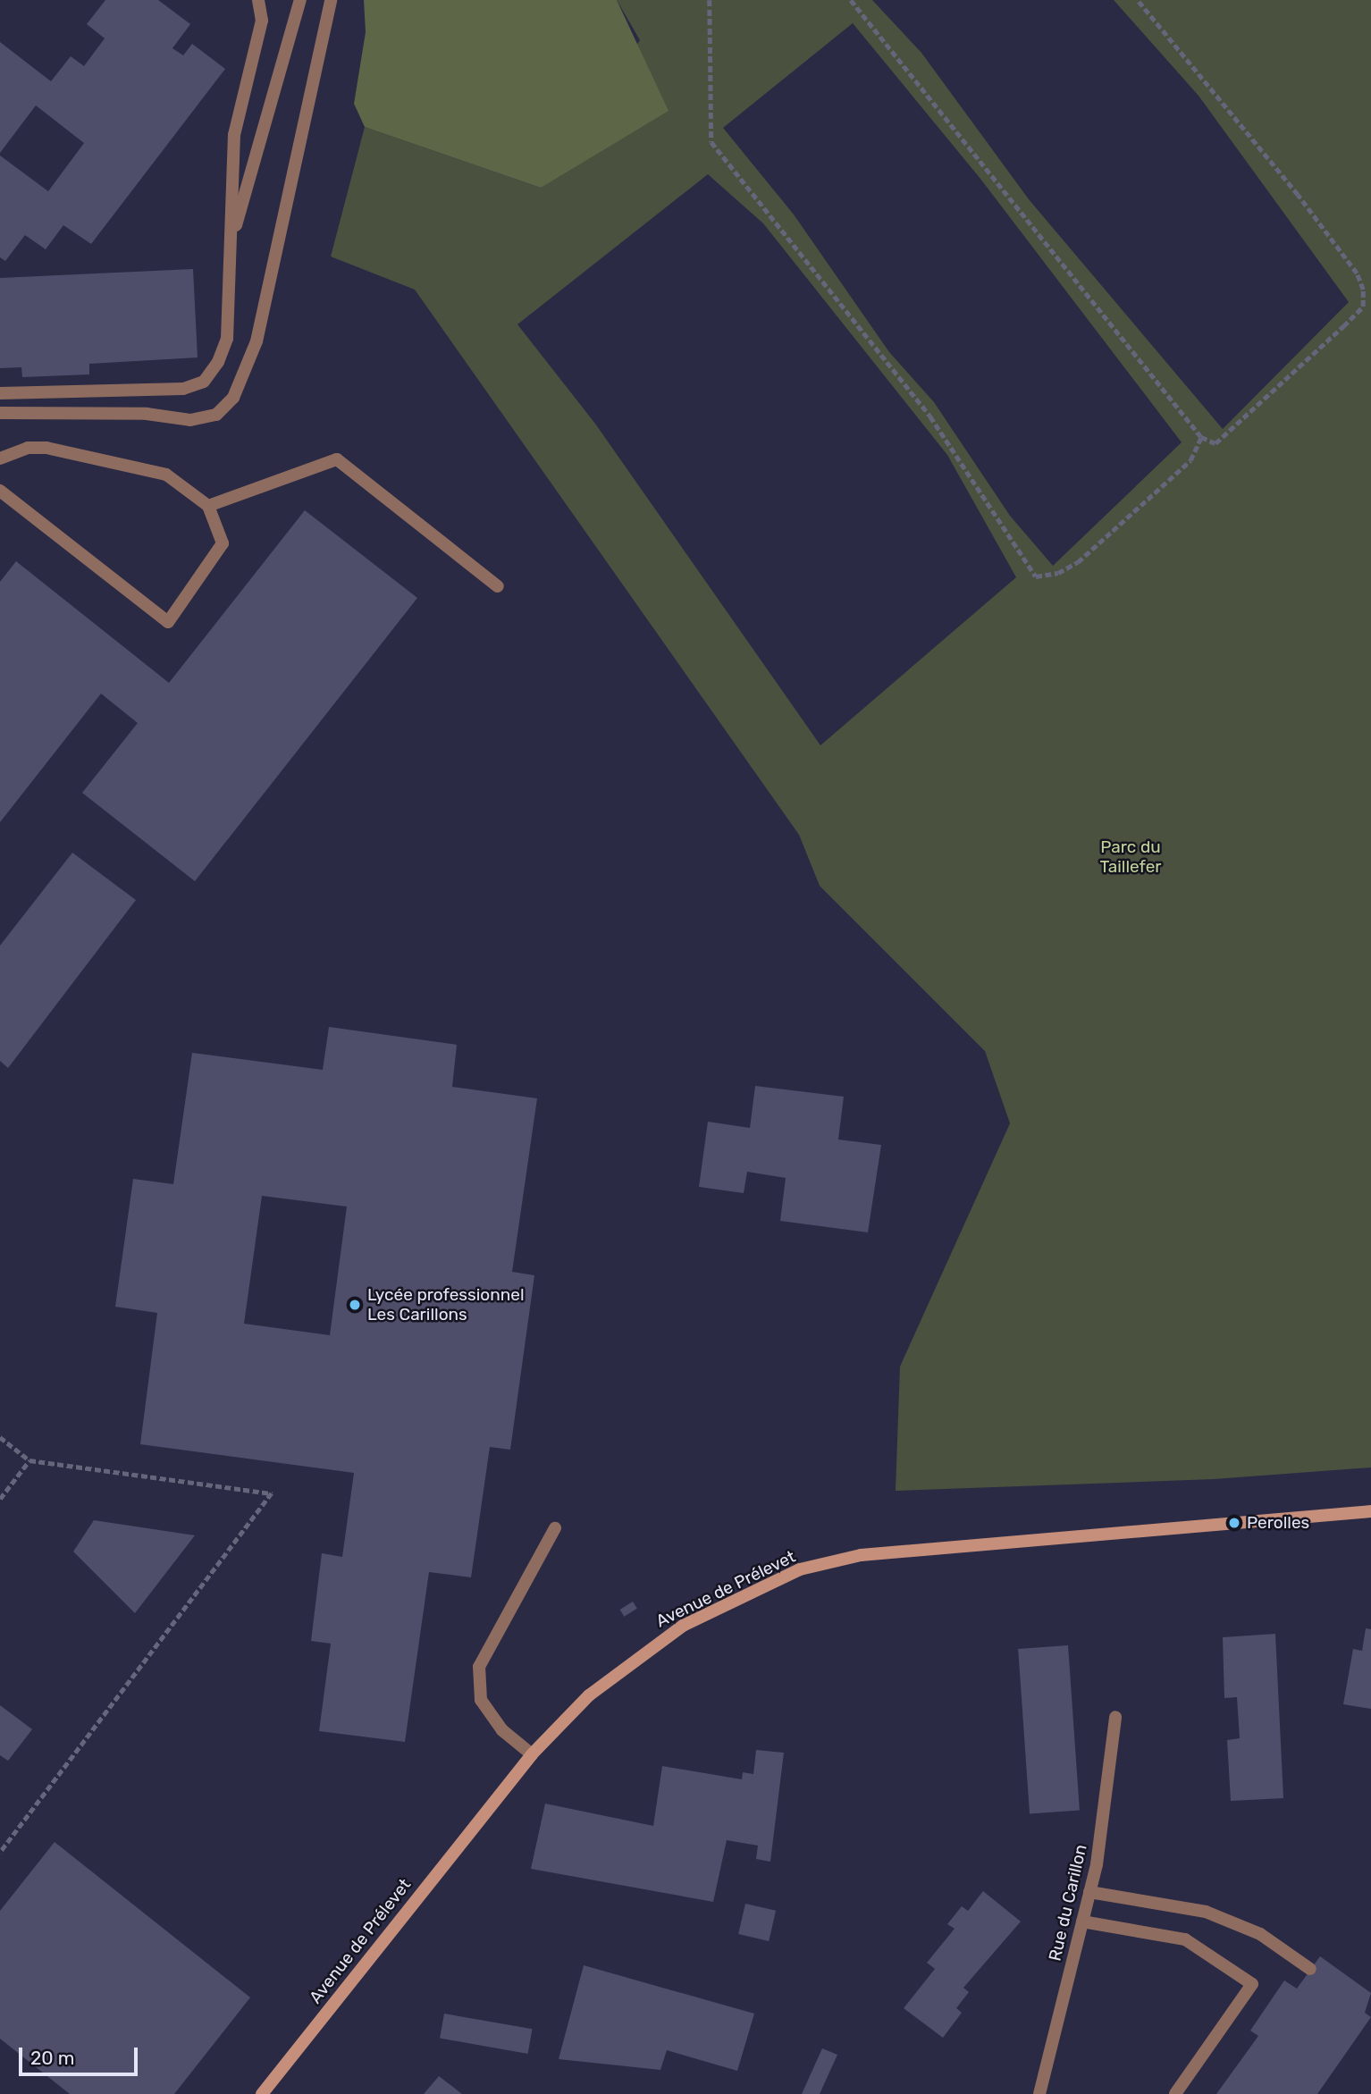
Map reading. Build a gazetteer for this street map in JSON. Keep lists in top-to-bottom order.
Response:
{
  "streets": {
    "street": ["Avenue de Prélevet", "Rue du Carillon"]
  },
  "parks": ["Parc du Taillefer"],
  "places": ["Lycée professionnel Les Carillons", "Perolles"],
  "scale_bar": "20 m"
}
